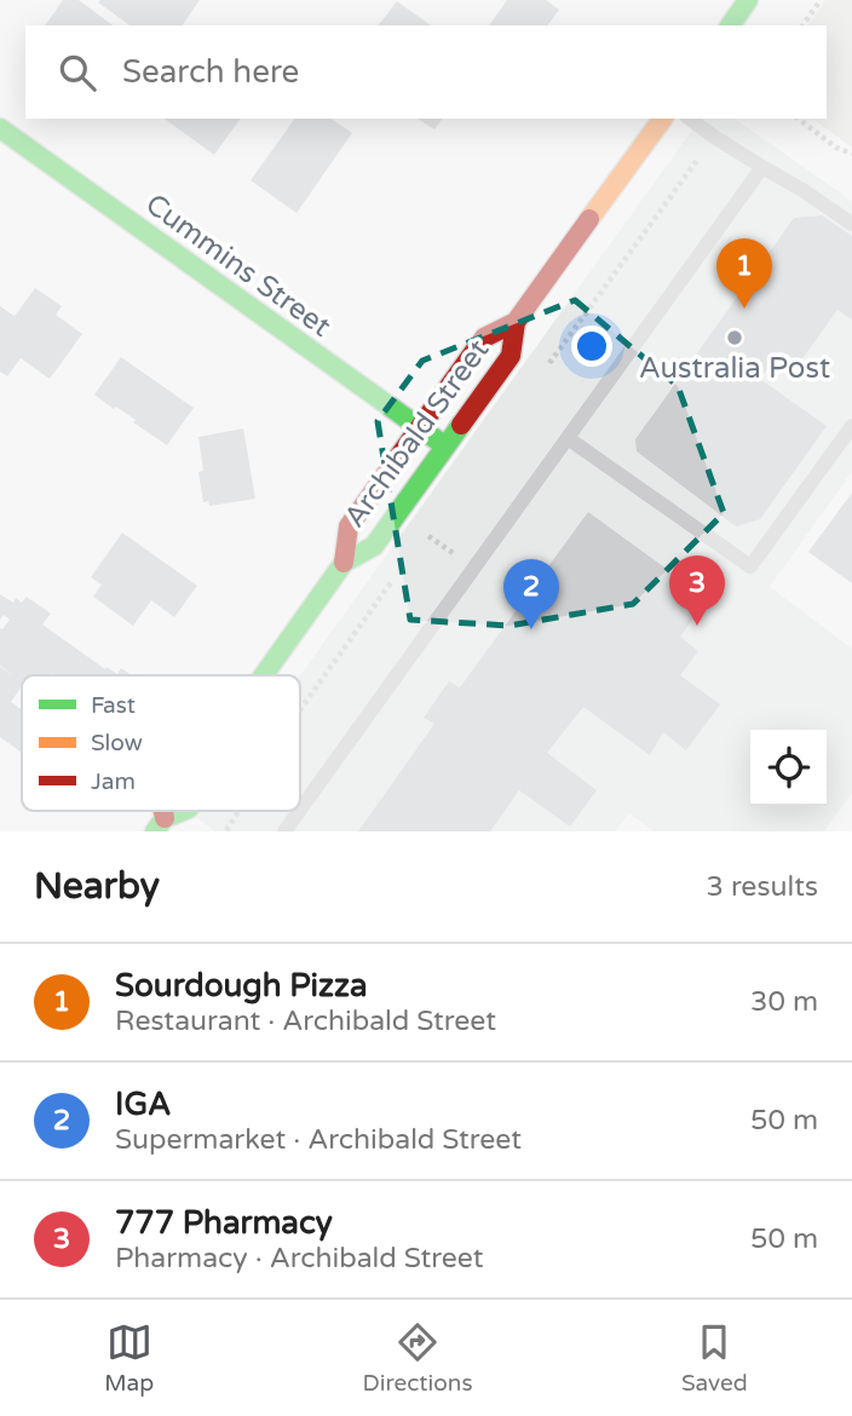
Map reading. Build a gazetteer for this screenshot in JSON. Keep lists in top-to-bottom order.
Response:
{
  "streets": {
    "street": ["Cummins Street", "Archibald Street"]
  },
  "crossings": [
    ["Cummins Street", "Archibald Street"]
  ],
  "places": ["Australia Post"],
  "legend": ["Fast", "Slow", "Jam"],
  "page": {
    "search": "Search here",
    "pins": ["1", "3", "2"],
    "heading": ["Nearby", "3 results"],
    "list": [
      {
        "mark": "1",
        "name": "Sourdough Pizza",
        "note": "Restaurant · Archibald Street",
        "value": "30 m"
      },
      {
        "mark": "2",
        "name": "IGA",
        "note": "Supermarket · Archibald Street",
        "value": "50 m"
      },
      {
        "mark": "3",
        "name": "777 Pharmacy",
        "note": "Pharmacy · Archibald Street",
        "value": "50 m"
      }
    ],
    "nav": ["Map", "Directions", "Saved"]
  }
}
